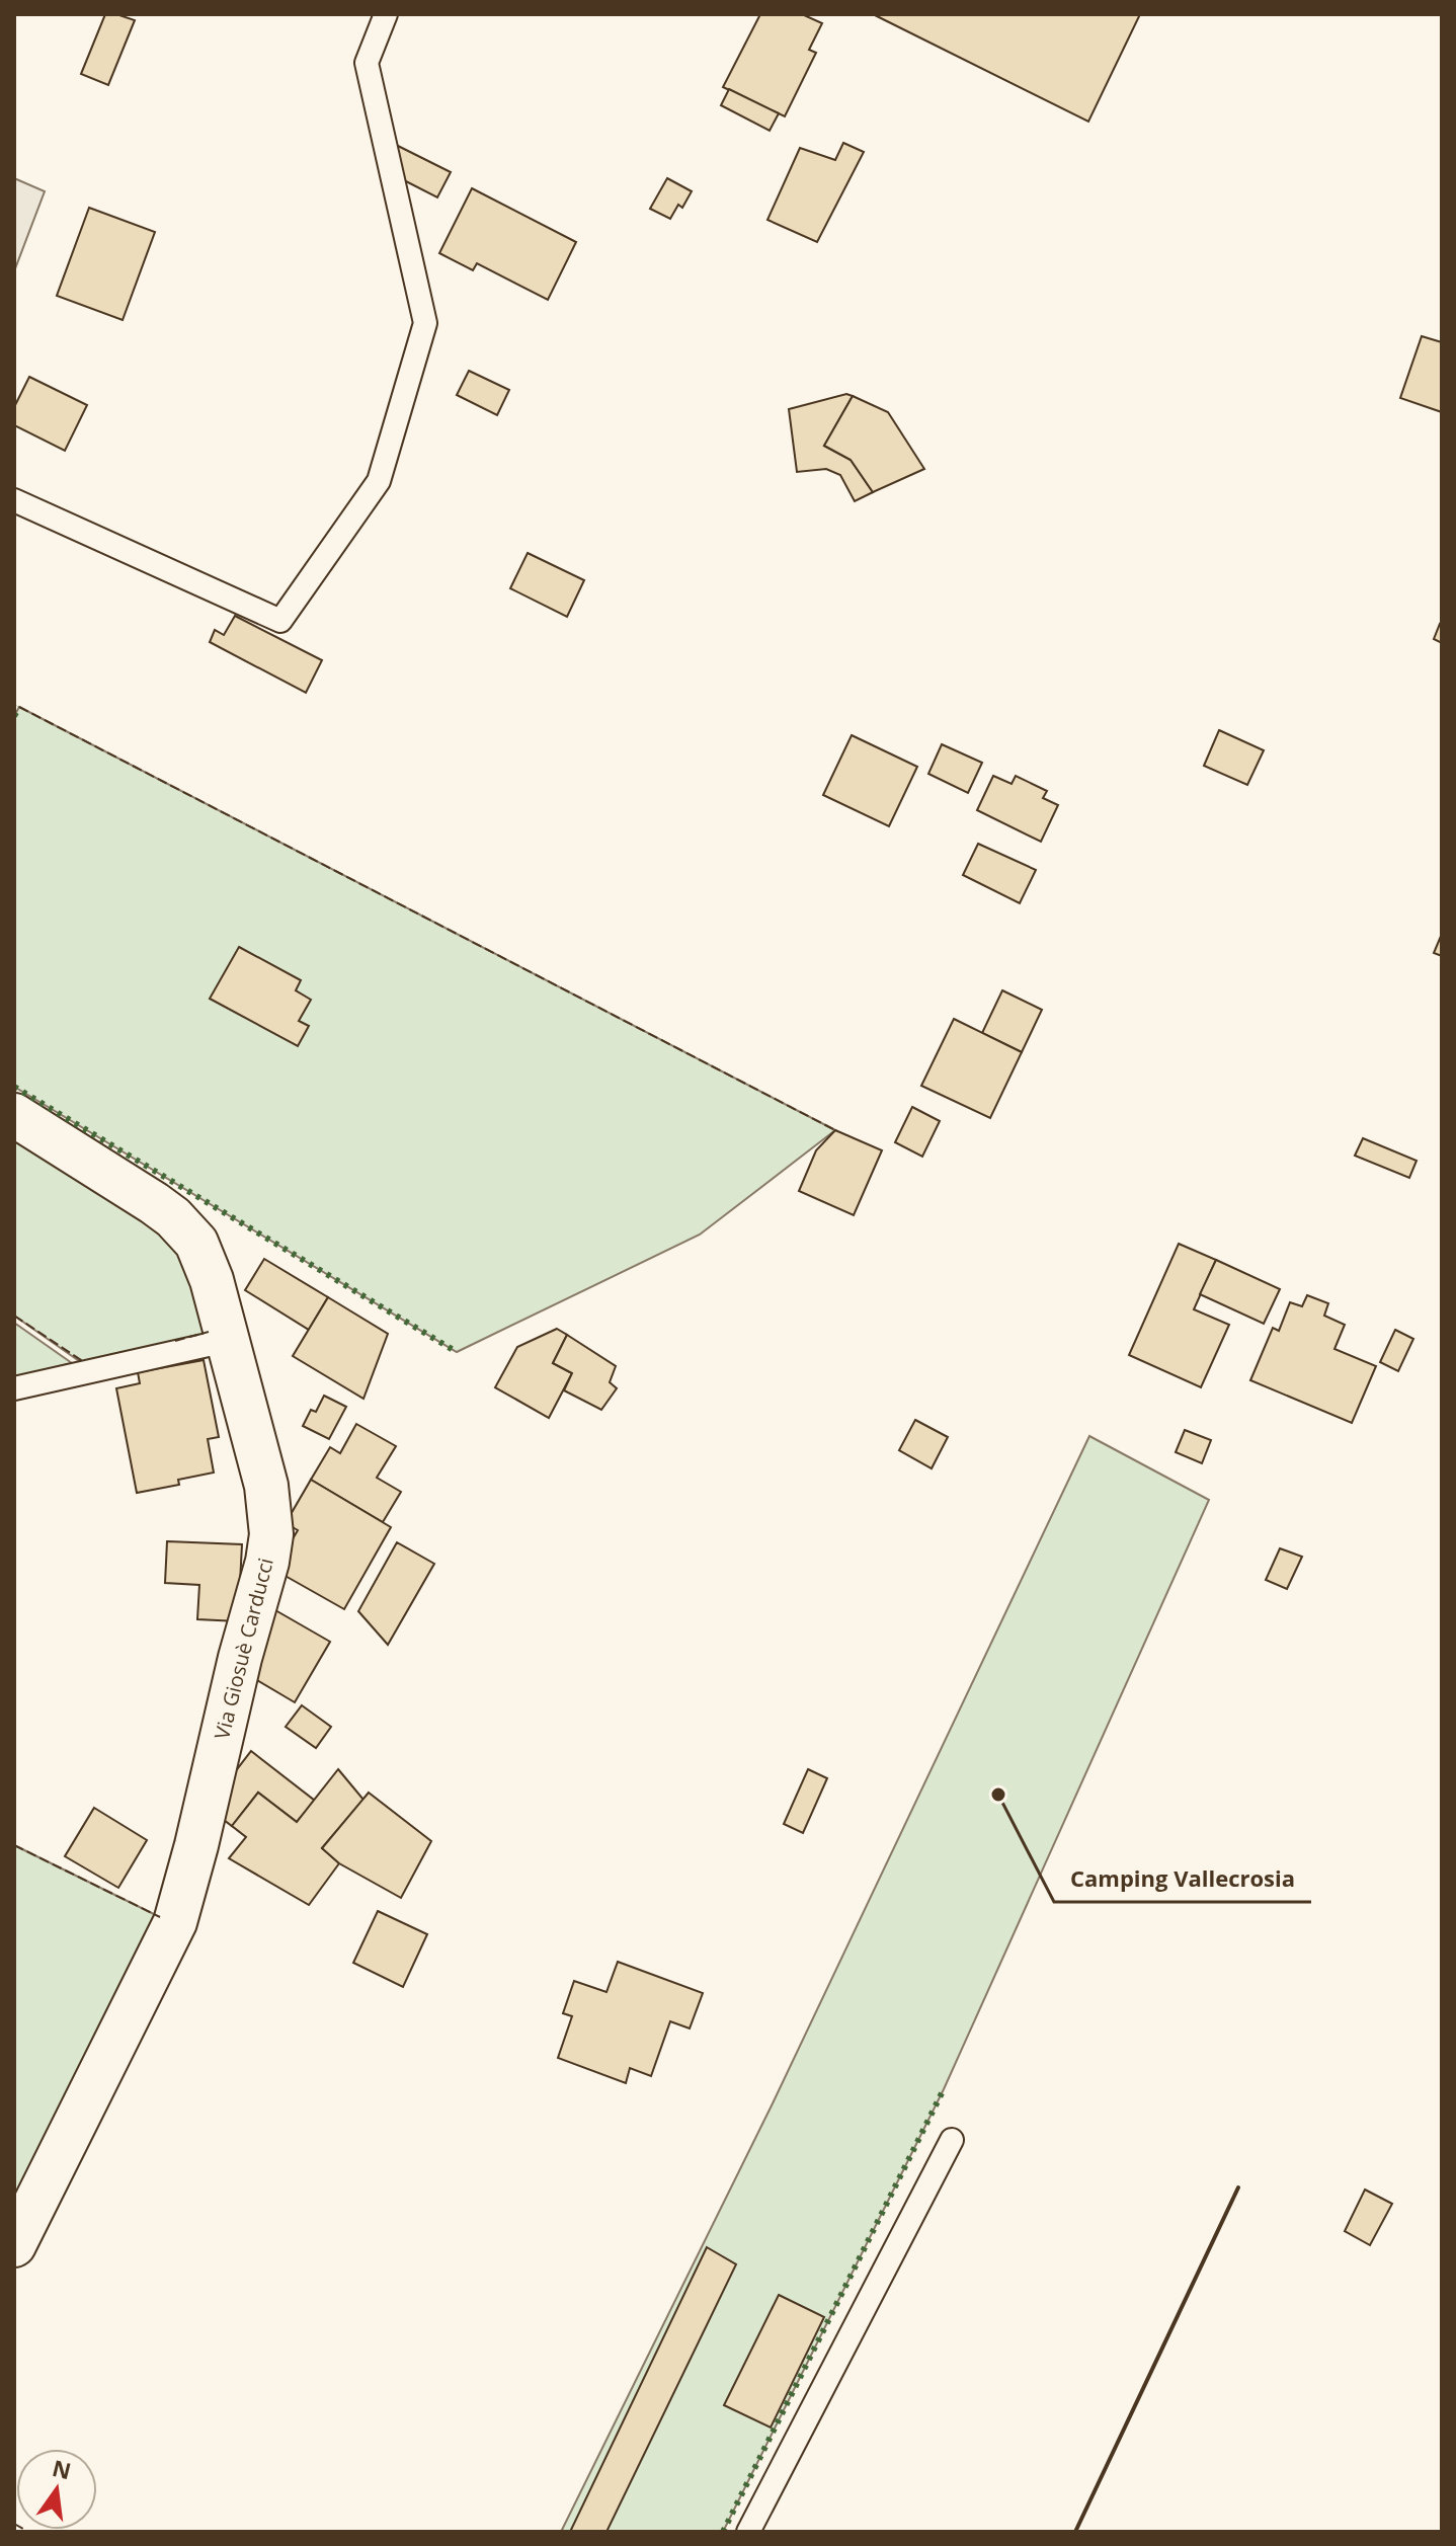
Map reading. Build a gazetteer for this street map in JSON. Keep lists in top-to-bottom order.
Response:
{
  "streets": {
    "street": ["Via Giosuè Carducci"]
  },
  "places": ["Camping Vallecrosia"],
  "north": "top"
}
